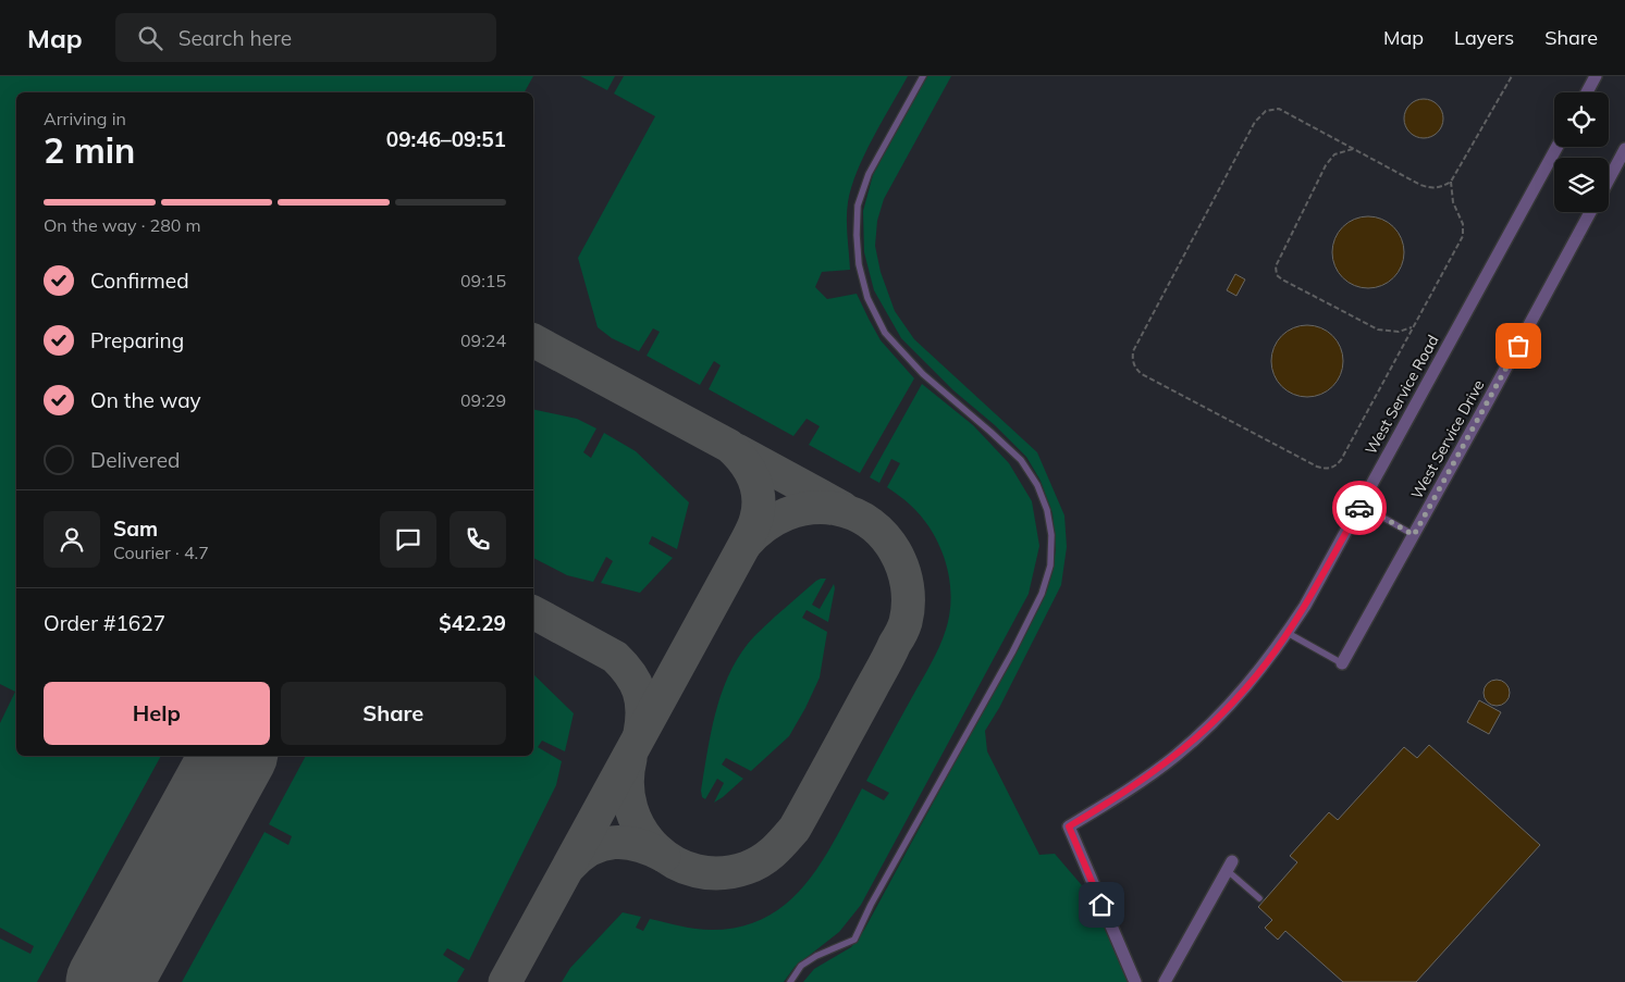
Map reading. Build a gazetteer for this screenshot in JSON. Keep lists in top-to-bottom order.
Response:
{
  "streets": {
    "street": ["West Service Road", "West Service Drive"]
  },
  "page": {
    "header": "Map",
    "search": "Search here",
    "nav": ["Map", "Layers", "Share"],
    "heading": ["2 min", "Arriving in", "09:46–09:51"],
    "panel": [
      "Sam",
      "Courier · 4.7",
      "Order #1627",
      "$42.29"
    ],
    "bar": "On the way · 280 m",
    "list": [
      ["Confirmed", "09:15"],
      ["Preparing", "09:24"],
      ["On the way", "09:29"],
      "Delivered"
    ],
    "buttons": ["Help", "Share"]
  }
}
